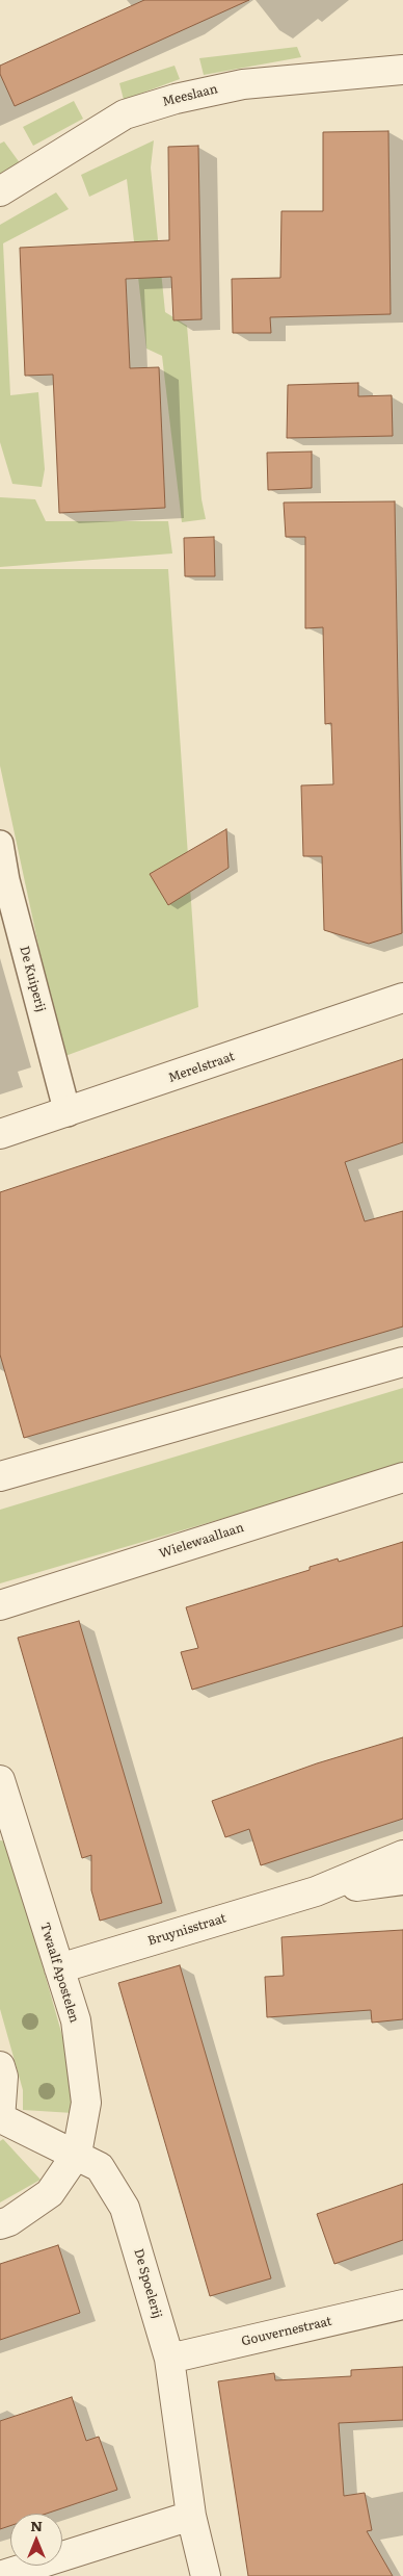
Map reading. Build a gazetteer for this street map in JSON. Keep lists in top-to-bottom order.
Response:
{
  "streets": {
    "street": [
      "Meeslaan",
      "De Kuiperij",
      "Merelstraat",
      "Wielewaallaan",
      "Bruynisstraat",
      "Twaalf Apostelen",
      "De Spoelerij",
      "Gouvernestraat"
    ]
  },
  "crossings": [
    ["De Kuiperij", "Merelstraat"],
    ["Bruynisstraat", "Twaalf Apostelen"],
    ["Twaalf Apostelen", "De Spoelerij"],
    ["De Spoelerij", "Gouvernestraat"]
  ],
  "north": "top"
}
